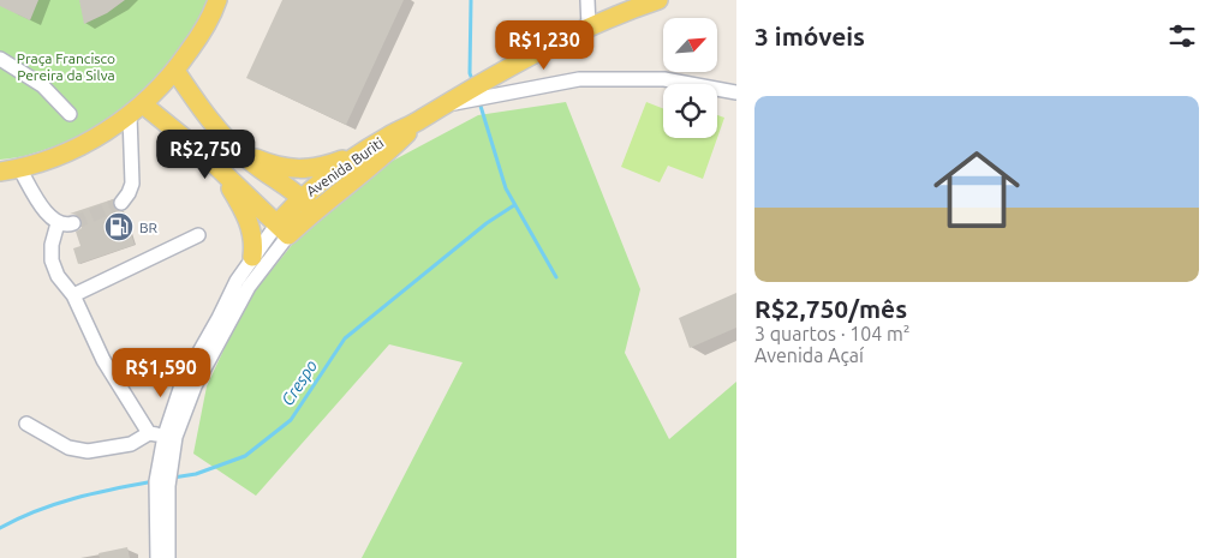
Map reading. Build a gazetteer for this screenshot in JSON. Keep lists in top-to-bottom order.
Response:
{
  "streets": {
    "main road": ["Avenida Buriti"]
  },
  "water": ["Crespo"],
  "parks": ["Praça Francisco Pereira da Silva"],
  "places": {
    "fuel station": ["BR"]
  },
  "north": "top right",
  "page": {
    "heading": "3 imóveis",
    "price": ["R$1,230", "R$2,750", "R$1,590"],
    "list": [
      {
        "name": "R$2,750/mês",
        "note": "3 quartos · 104 m² · Avenida Açaí"
      }
    ]
  }
}
